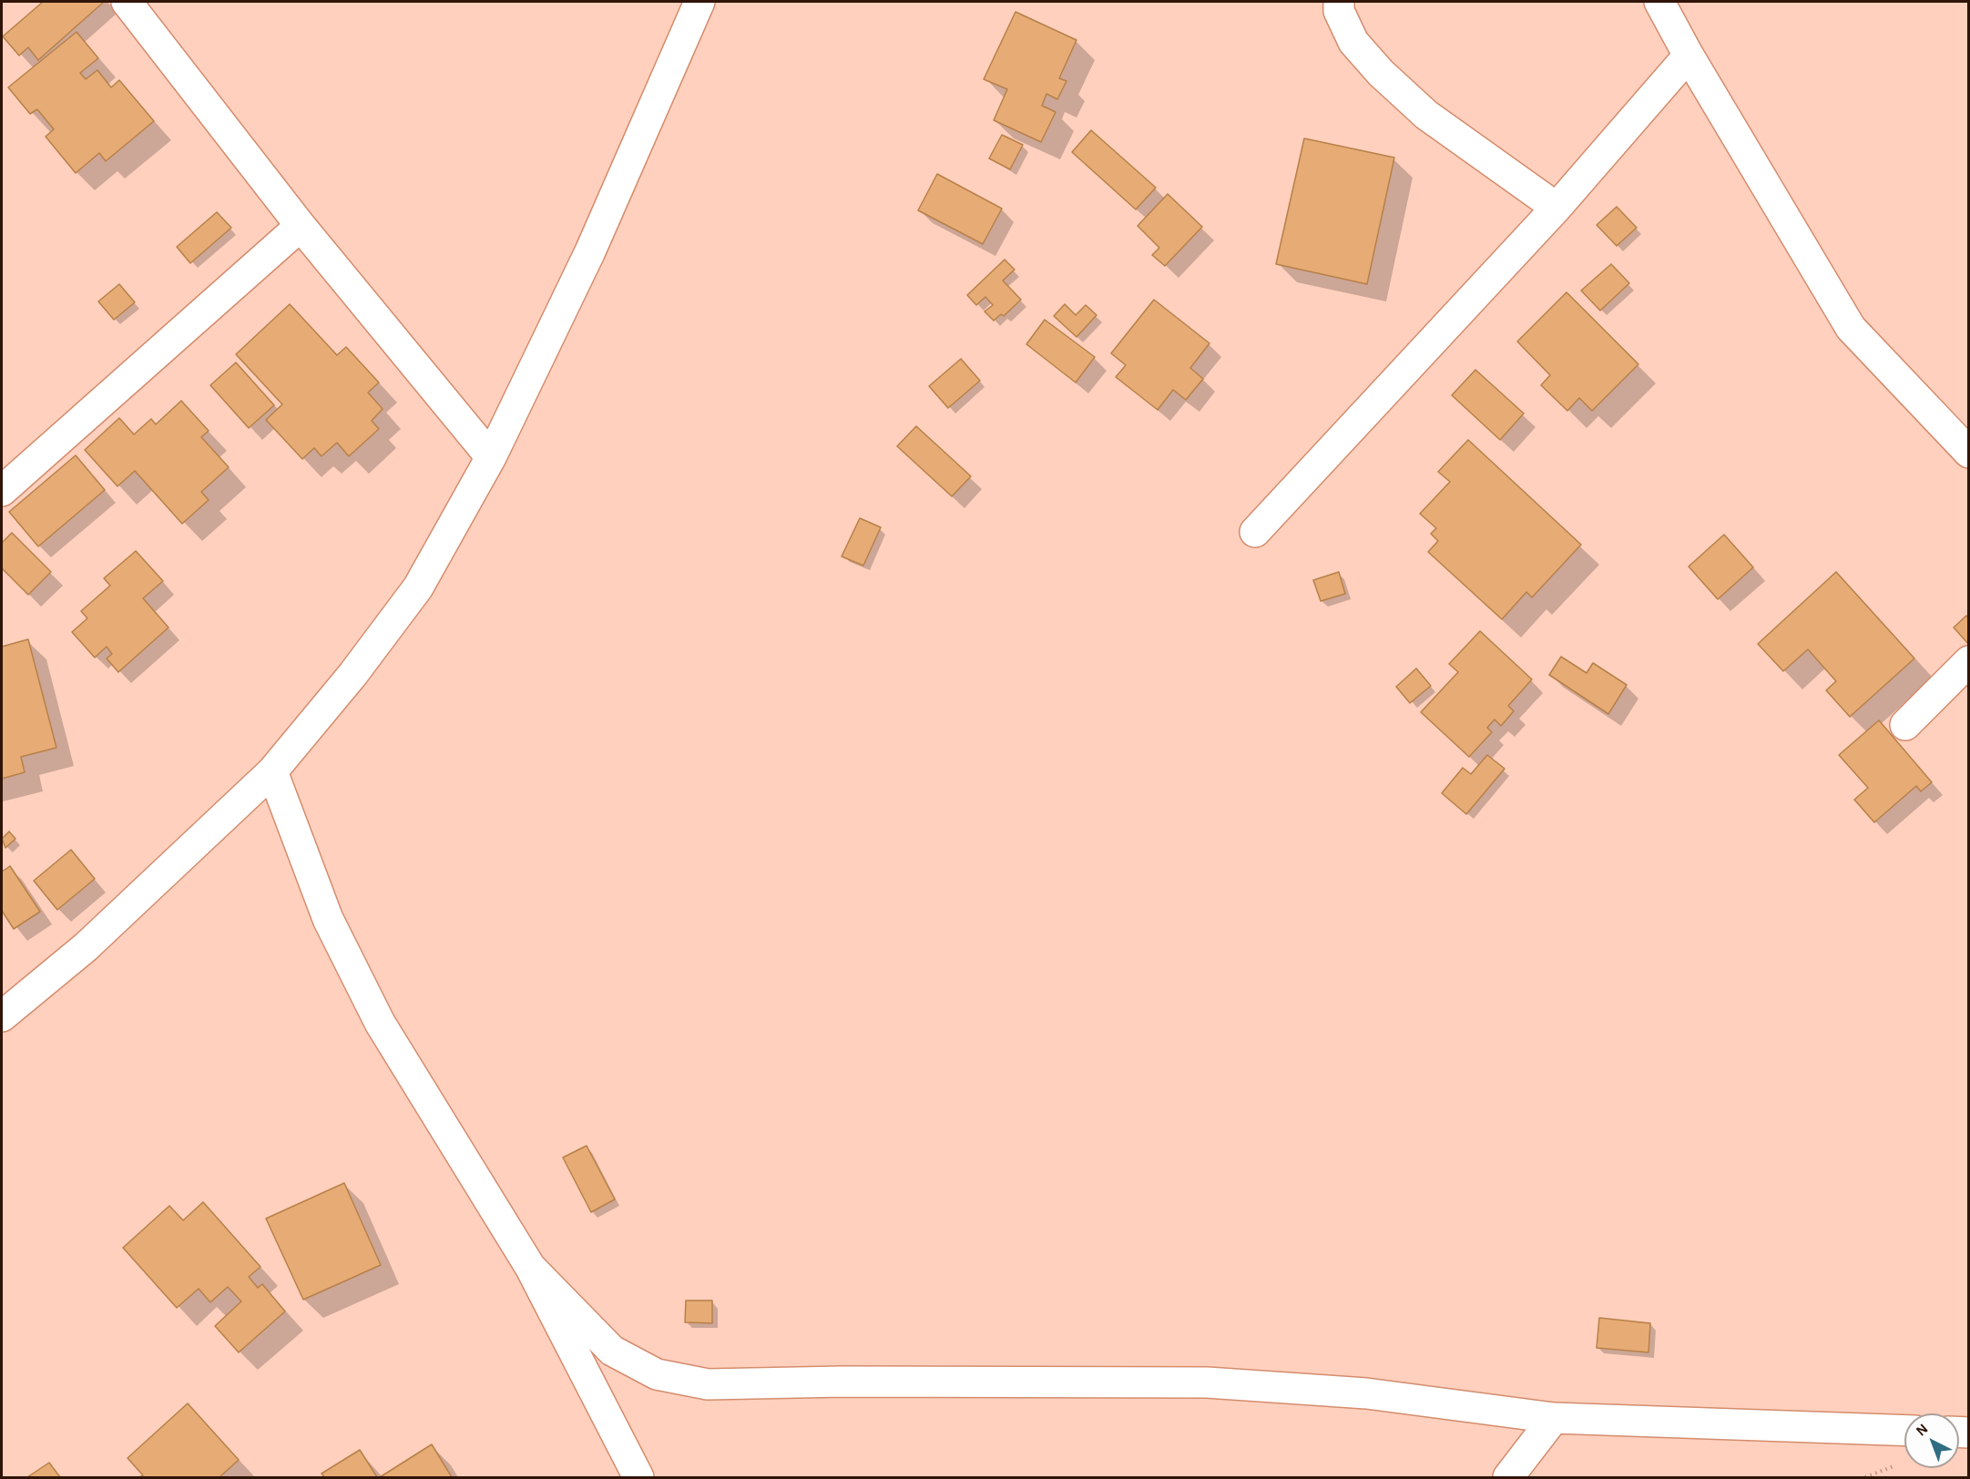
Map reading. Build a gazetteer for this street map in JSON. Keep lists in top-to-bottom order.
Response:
{
  "north": "top left"
}
